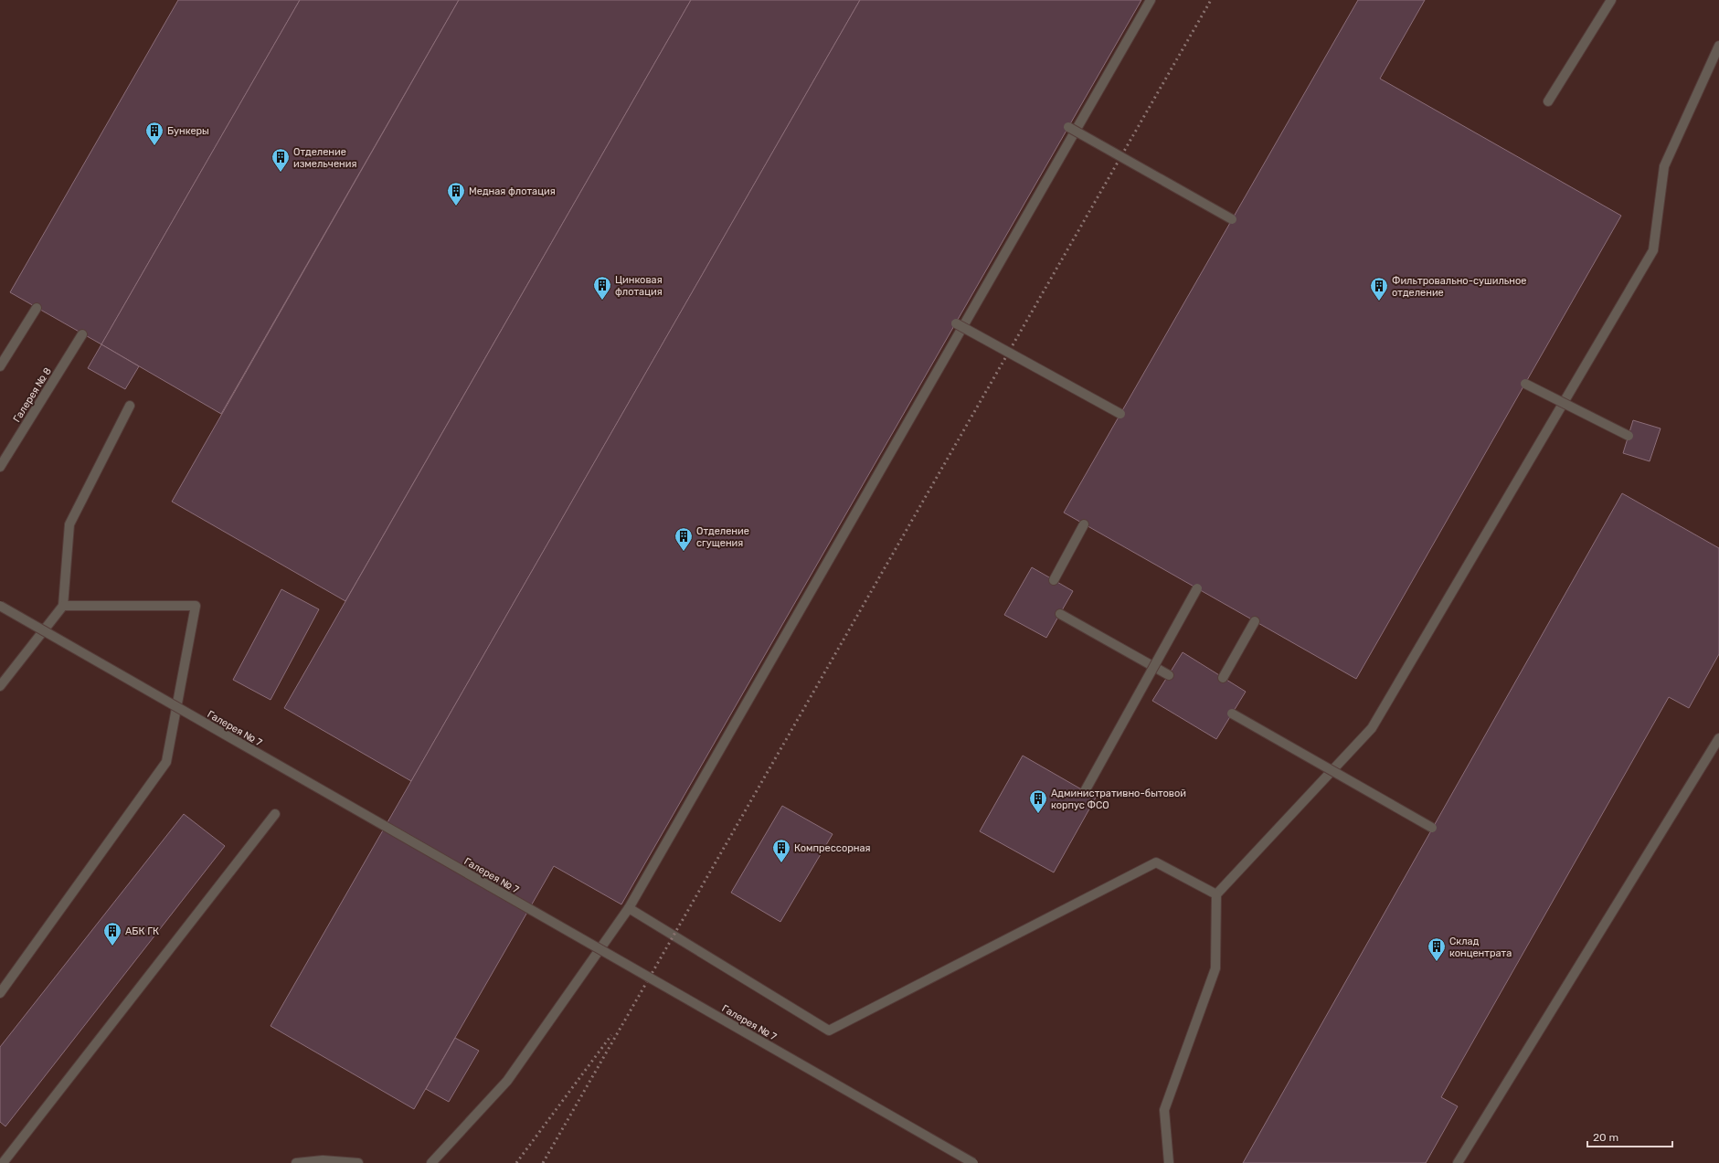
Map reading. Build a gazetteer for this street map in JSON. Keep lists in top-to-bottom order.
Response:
{
  "streets": {
    "street": ["Галерея № 8", "Галерея № 7"]
  },
  "places": {
    "building": [
      "Бункеры",
      "Отделение измельчения",
      "Медная флотация",
      "Цинковая флотация",
      "Фильтровально-сушильное отделение",
      "Отделение сгущения",
      "Административно-бытовой корпус ФСО",
      "Компрессорная",
      "АБК ГК",
      "Склад концентрата"
    ]
  },
  "scale_bar": "20 m"
}
